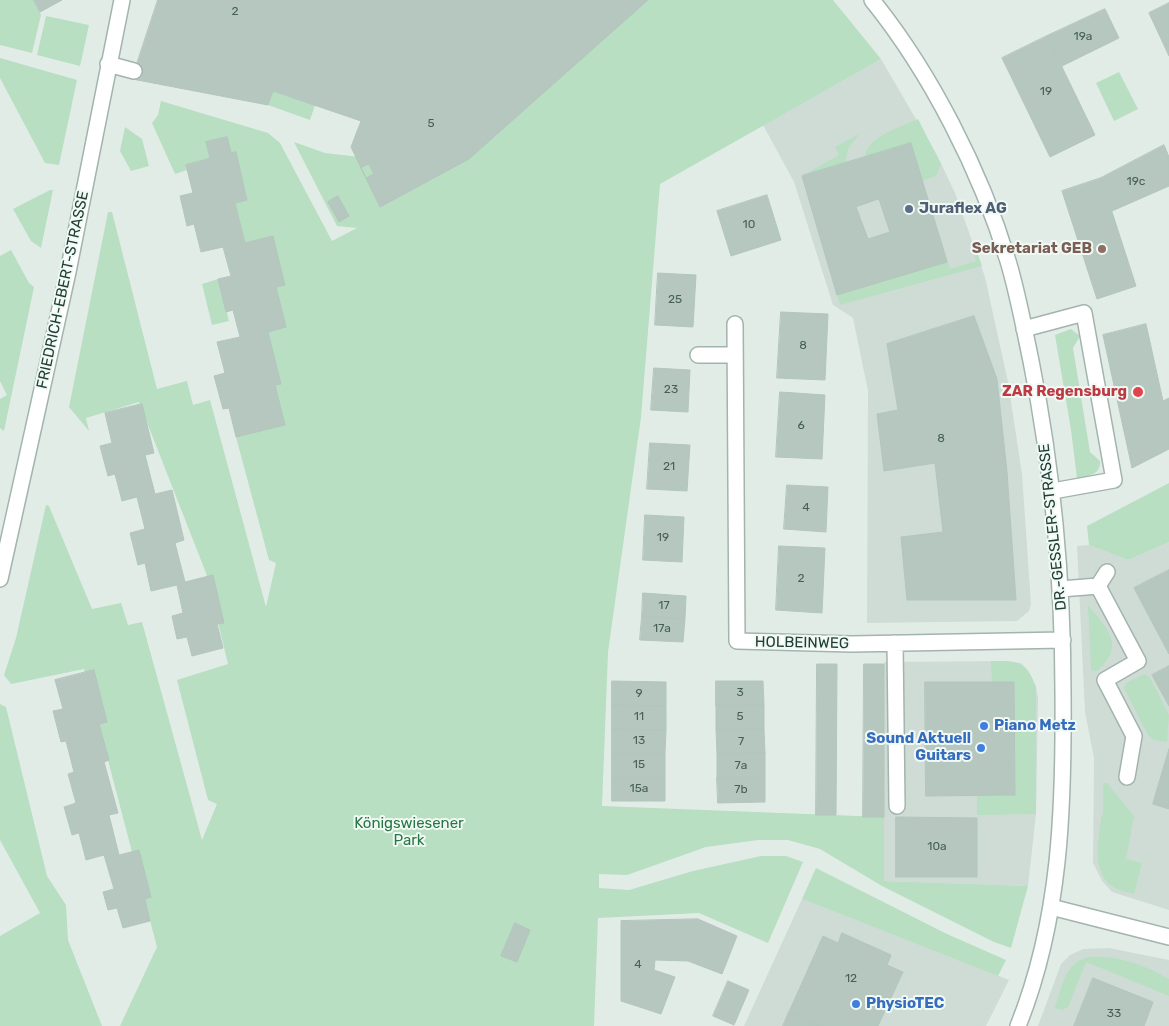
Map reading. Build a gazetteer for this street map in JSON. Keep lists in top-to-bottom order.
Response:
{
  "streets": {
    "street": ["FRIEDRICH-EBERT-STRASSE", "DR.-GESSLER-STRASSE", "HOLBEINWEG"]
  },
  "crossings": [
    ["DR.-GESSLER-STRASSE", "HOLBEINWEG"]
  ],
  "parks": ["Königswiesener Park"],
  "places": [
    "Juraflex AG",
    "Sekretariat GEB",
    "ZAR Regensburg",
    "Piano Metz",
    "Sound Aktuell Guitars",
    "PhysioTEC"
  ],
  "house_numbers": [
    "2",
    "19a",
    "19",
    "5",
    "19c",
    "10",
    "25",
    "8",
    "23",
    "6",
    "8",
    "21",
    "4",
    "19",
    "2",
    "17",
    "17a",
    "3",
    "9",
    "11",
    "5",
    "13",
    "7",
    "15",
    "7a",
    "15a",
    "7b",
    "10a",
    "4",
    "12",
    "33"
  ]
}
